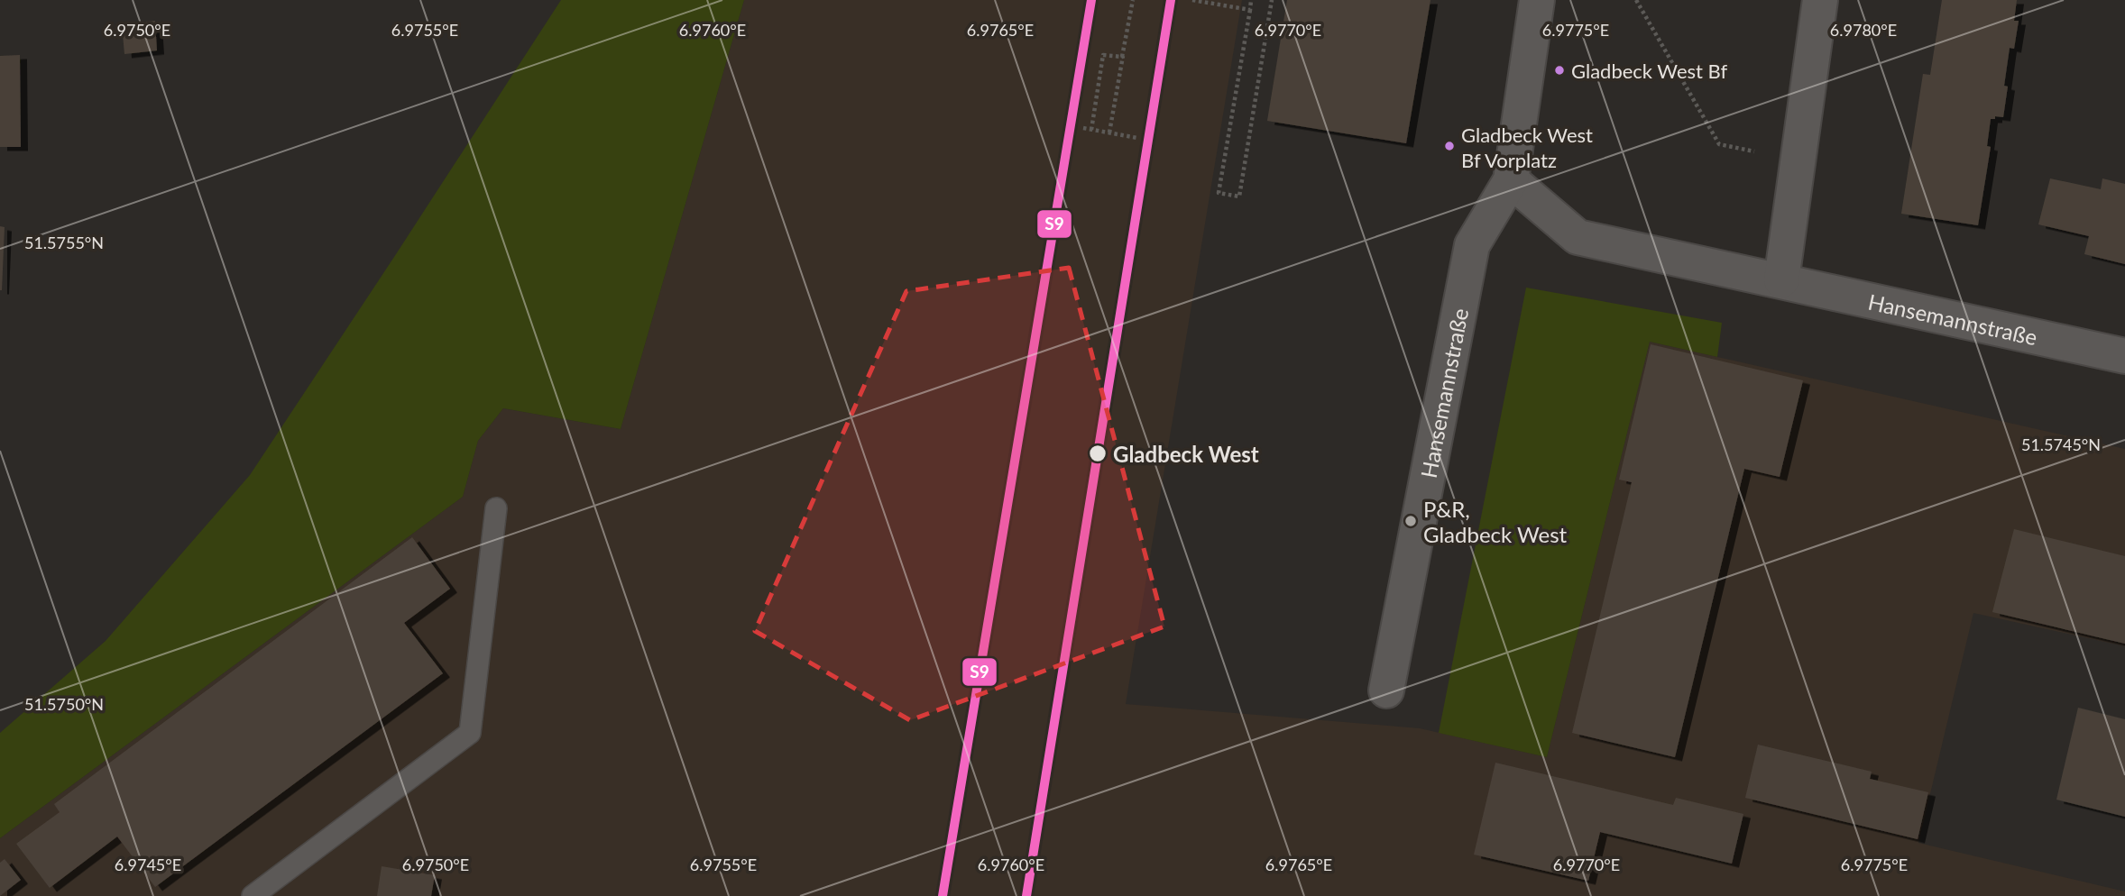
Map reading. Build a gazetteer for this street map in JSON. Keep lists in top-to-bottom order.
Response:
{
  "streets": {
    "street": ["Hansemannstraße"]
  },
  "places": [
    "Gladbeck West Bf",
    "Gladbeck West Bf Vorplatz",
    "Gladbeck West",
    "P&R, Gladbeck West"
  ],
  "lines": ["transit line S9"],
  "coordinates": [
    "6.9750°E",
    "6.9755°E",
    "6.9760°E",
    "6.9765°E",
    "6.9770°E",
    "6.9775°E",
    "6.9780°E",
    "51.5755°N",
    "51.5745°N",
    "51.5750°N",
    "6.9745°E"
  ]
}
